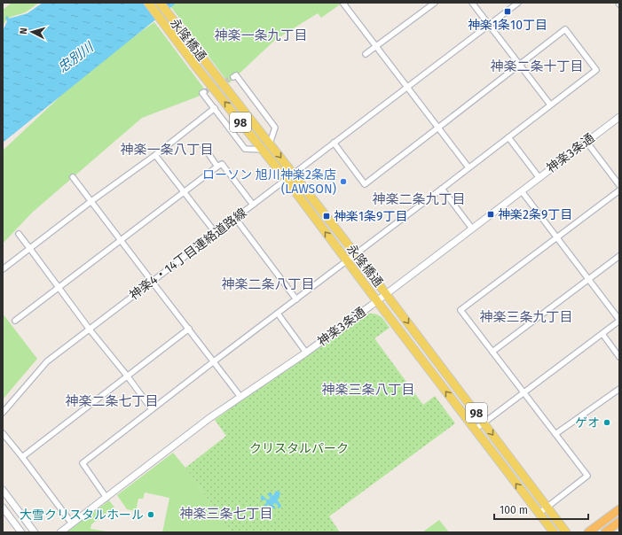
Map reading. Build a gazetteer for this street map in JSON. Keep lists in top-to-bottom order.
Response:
{
  "streets": {
    "main road": ["永隆橋通", "98"],
    "street": ["神楽3条通", "神楽4・14丁目連絡道路線"]
  },
  "crossings": [
    ["永隆橋通", "神楽3条通"],
    ["永隆橋通", "神楽4・14丁目連絡道路線"]
  ],
  "districts": [
    "神楽一条九丁目",
    "神楽二条十丁目",
    "神楽一条八丁目",
    "神楽二条九丁目",
    "神楽二条八丁目",
    "神楽三条九丁目",
    "神楽三条八丁目",
    "神楽二条七丁目",
    "神楽三条七丁目"
  ],
  "water": ["忠別川"],
  "parks": ["クリスタルパーク"],
  "places": {
    "transit": ["神楽1条10丁目", "神楽2条9丁目", "神楽1条9丁目"],
    "other": ["ローソン 旭川神楽2条店 (LAWSON)", "ゲオ", "大雪クリスタルホール"]
  },
  "scale_bar": "100 m",
  "north": "left"
}
